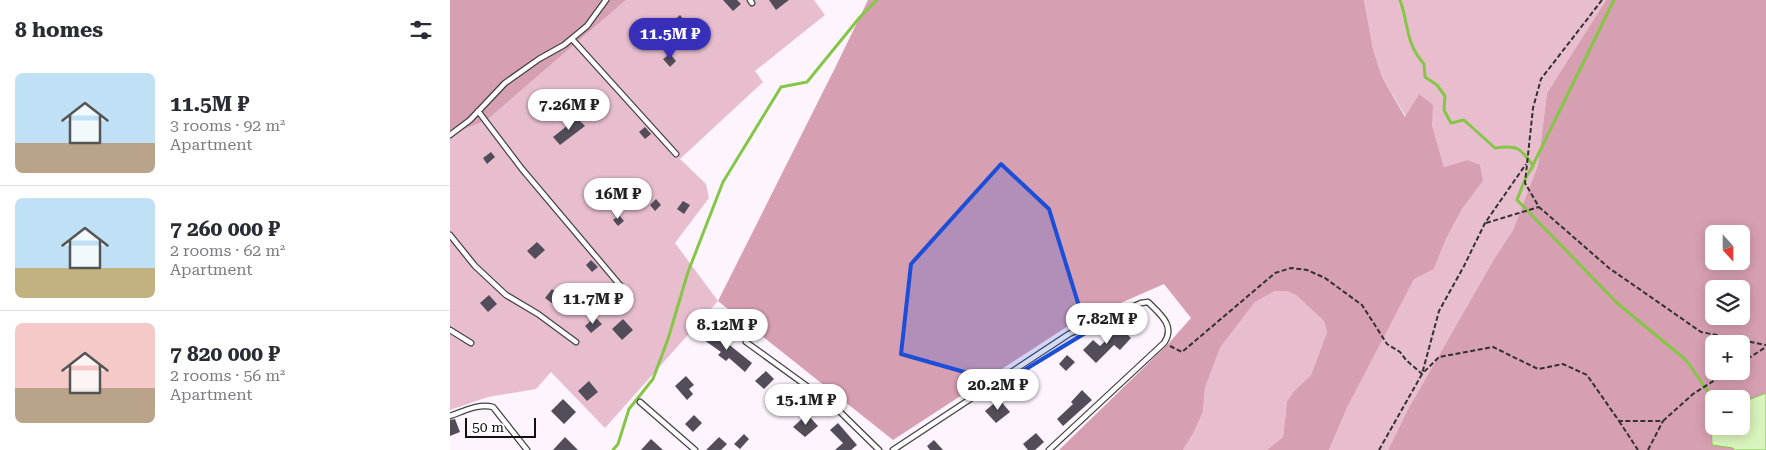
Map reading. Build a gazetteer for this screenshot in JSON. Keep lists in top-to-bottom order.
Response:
{
  "scale_bar": "50 m",
  "north": "bottom",
  "page": {
    "heading": "8 homes",
    "price": [
      "11.5M ₽",
      "7.26M ₽",
      "16M ₽",
      "11.7M ₽",
      "7.82M ₽",
      "8.12M ₽",
      "20.2M ₽",
      "15.1M ₽"
    ],
    "list": [
      {
        "name": "11.5M ₽",
        "note": "3 rooms · 92 m² · Apartment"
      },
      {
        "name": "7 260 000 ₽",
        "note": "2 rooms · 62 m² · Apartment"
      },
      {
        "name": "7 820 000 ₽",
        "note": "2 rooms · 56 m² · Apartment"
      }
    ],
    "map_buttons": ["+", "−"],
    "scale": "50 m"
  }
}
